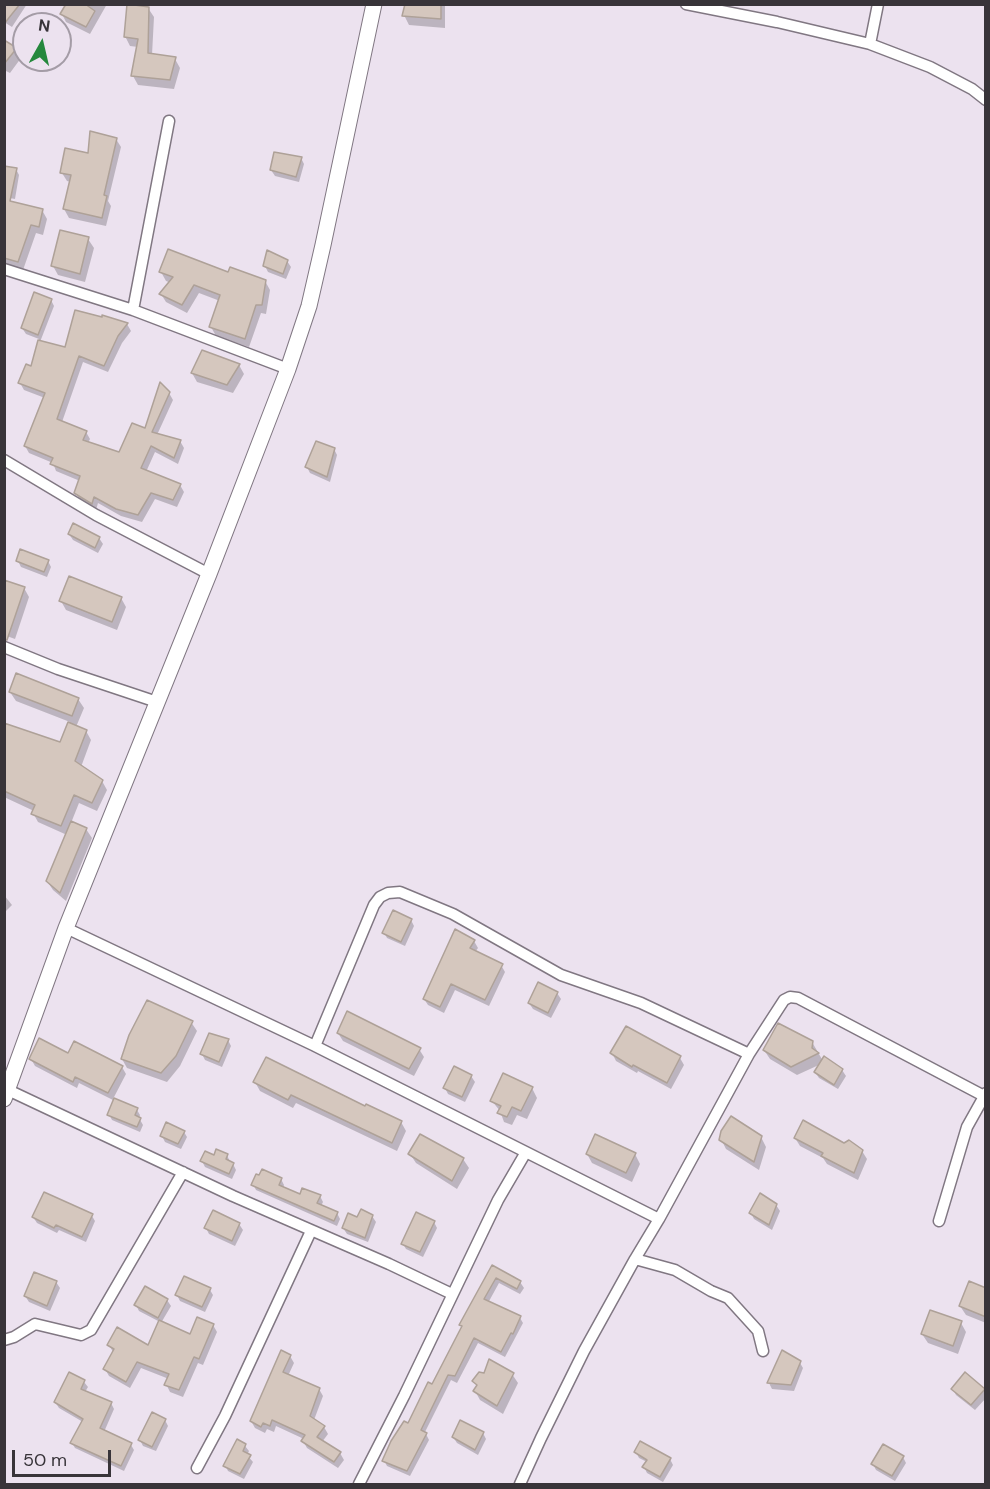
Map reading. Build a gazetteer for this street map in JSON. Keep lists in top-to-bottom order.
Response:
{
  "scale_bar": "50 m",
  "north": "top"
}
